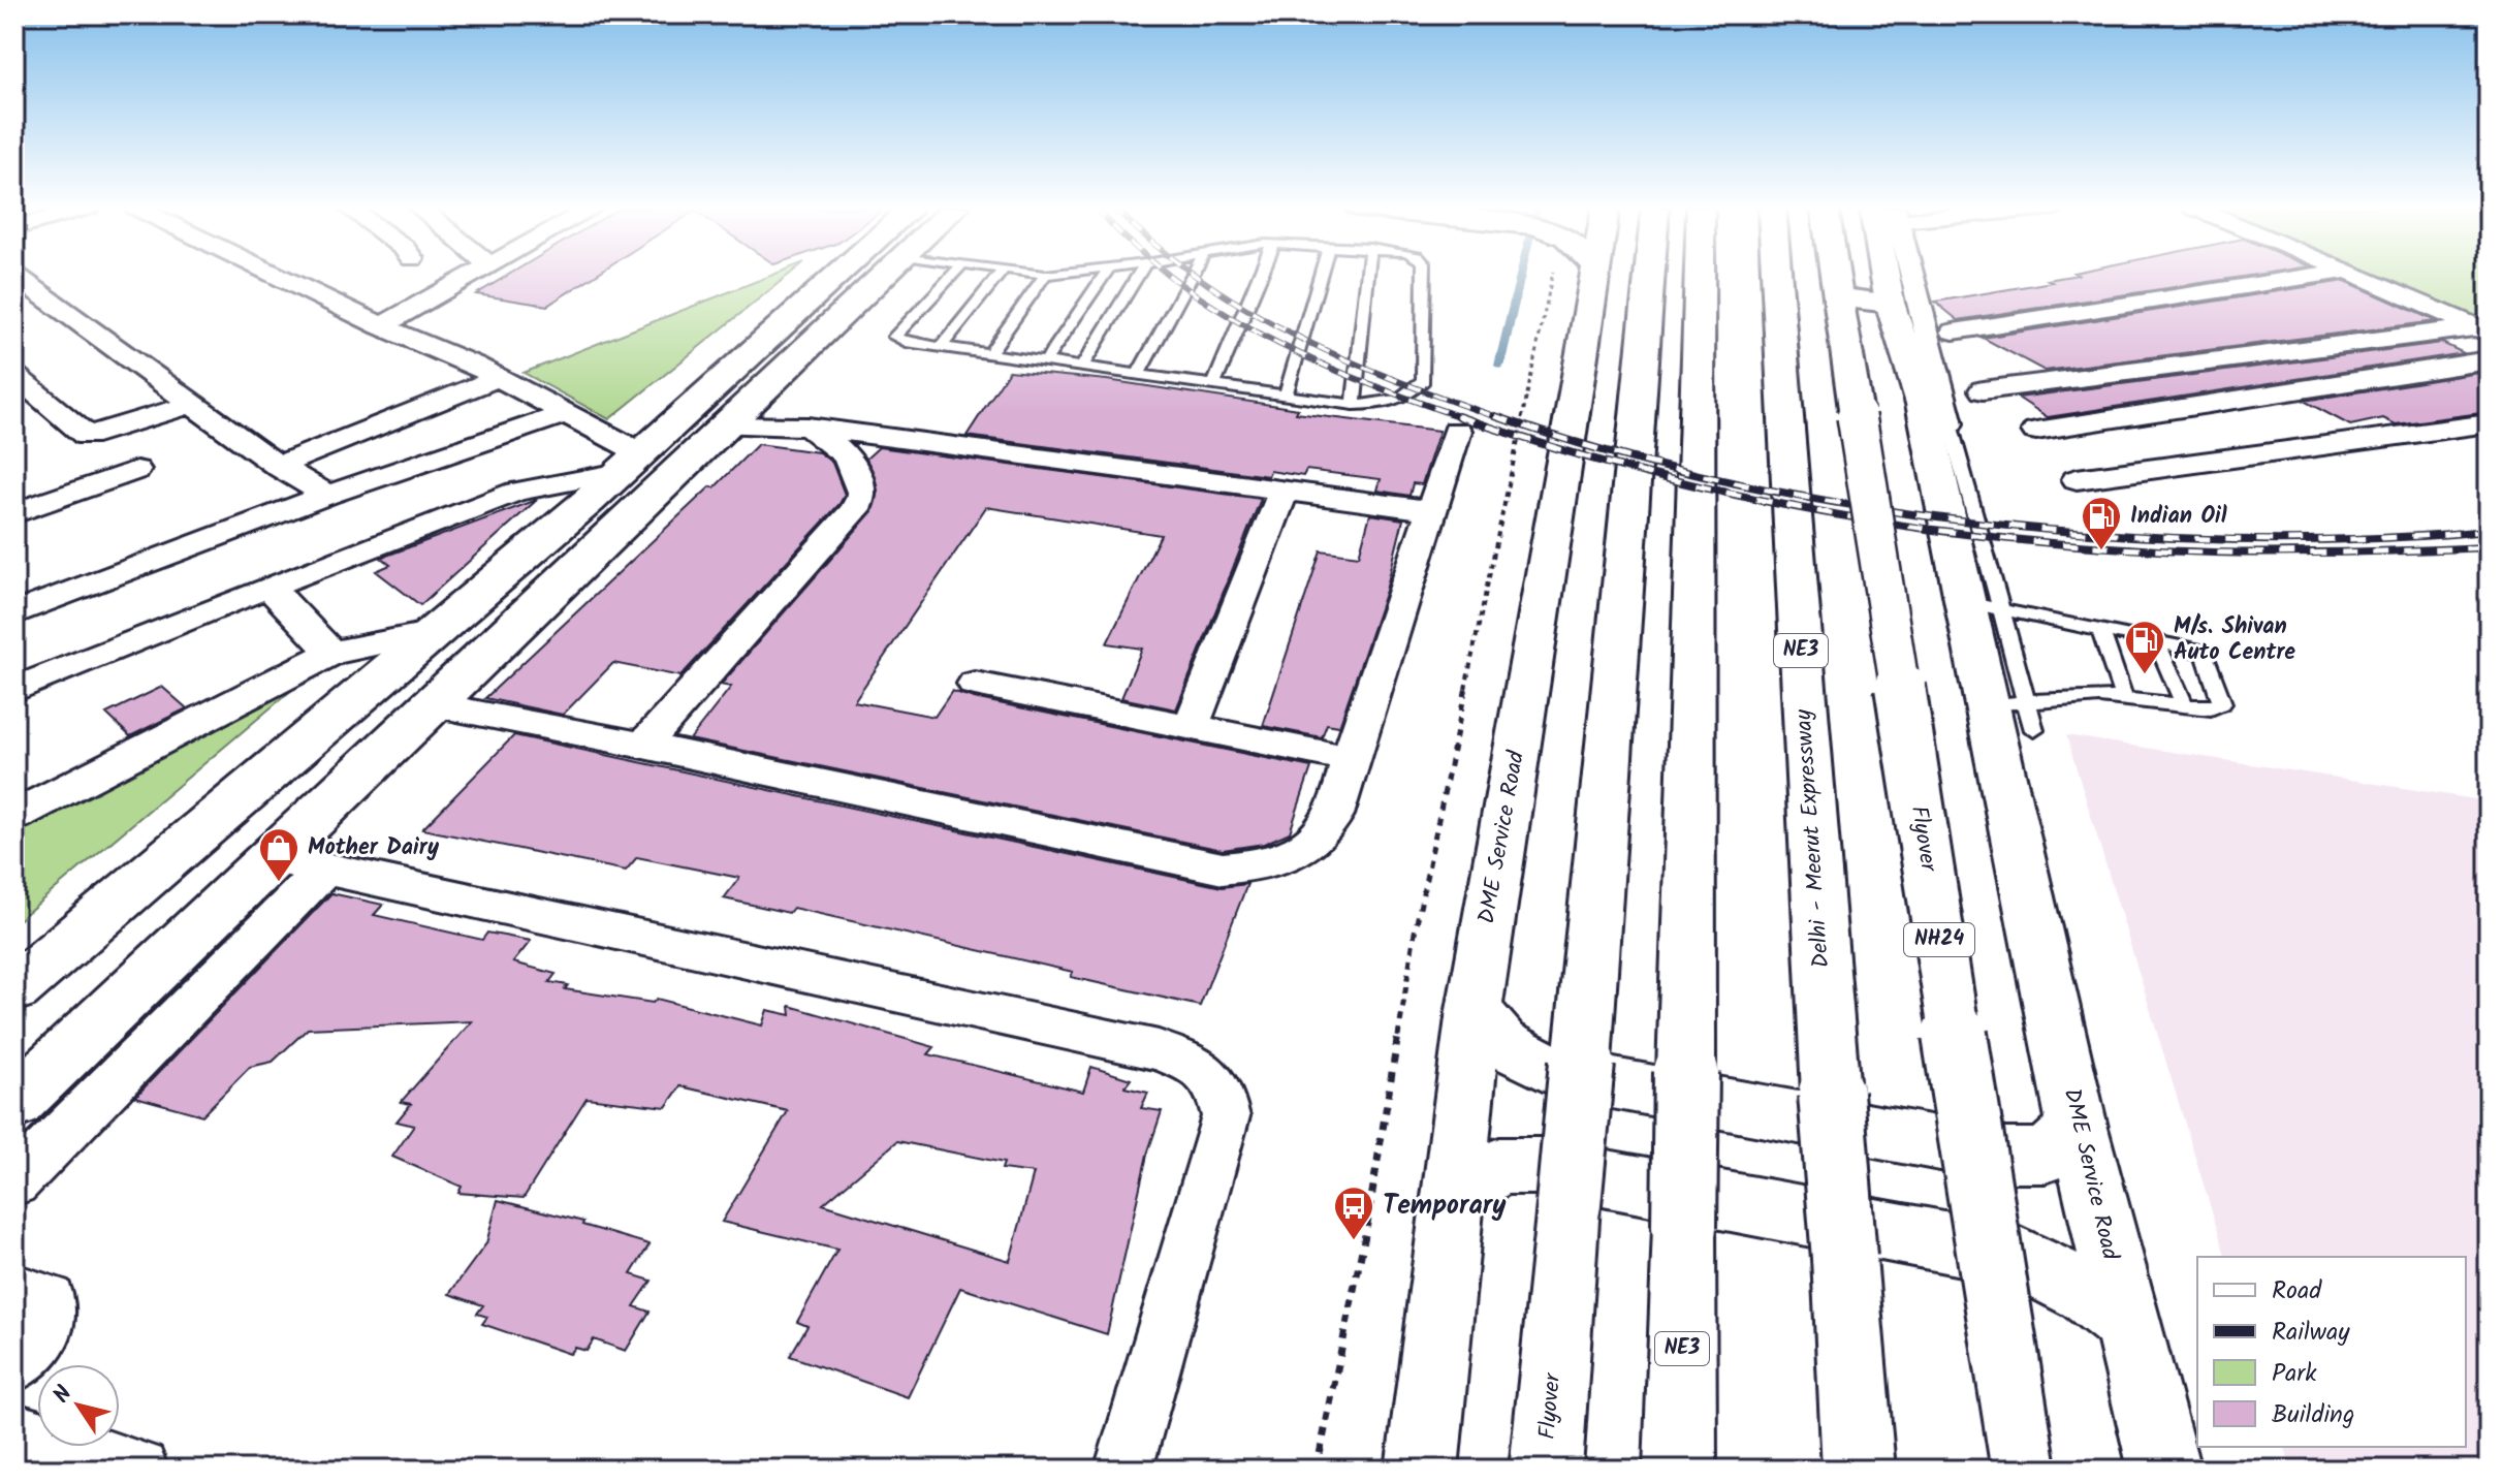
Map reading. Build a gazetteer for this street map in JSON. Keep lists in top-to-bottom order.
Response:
{
  "streets": {
    "main road": [
      "NE3",
      "DME Service Road",
      "Delhi - Meerut Expressway",
      "Flyover",
      "NH24"
    ]
  },
  "places": {
    "fuel station": ["Indian Oil", "M/s. Shivan Auto Centre"],
    "shop": ["Mother Dairy"],
    "bus stop": ["Temporary"]
  },
  "legend": [
    "Road",
    "Railway",
    "Park",
    "Building"
  ],
  "north": "top left"
}
